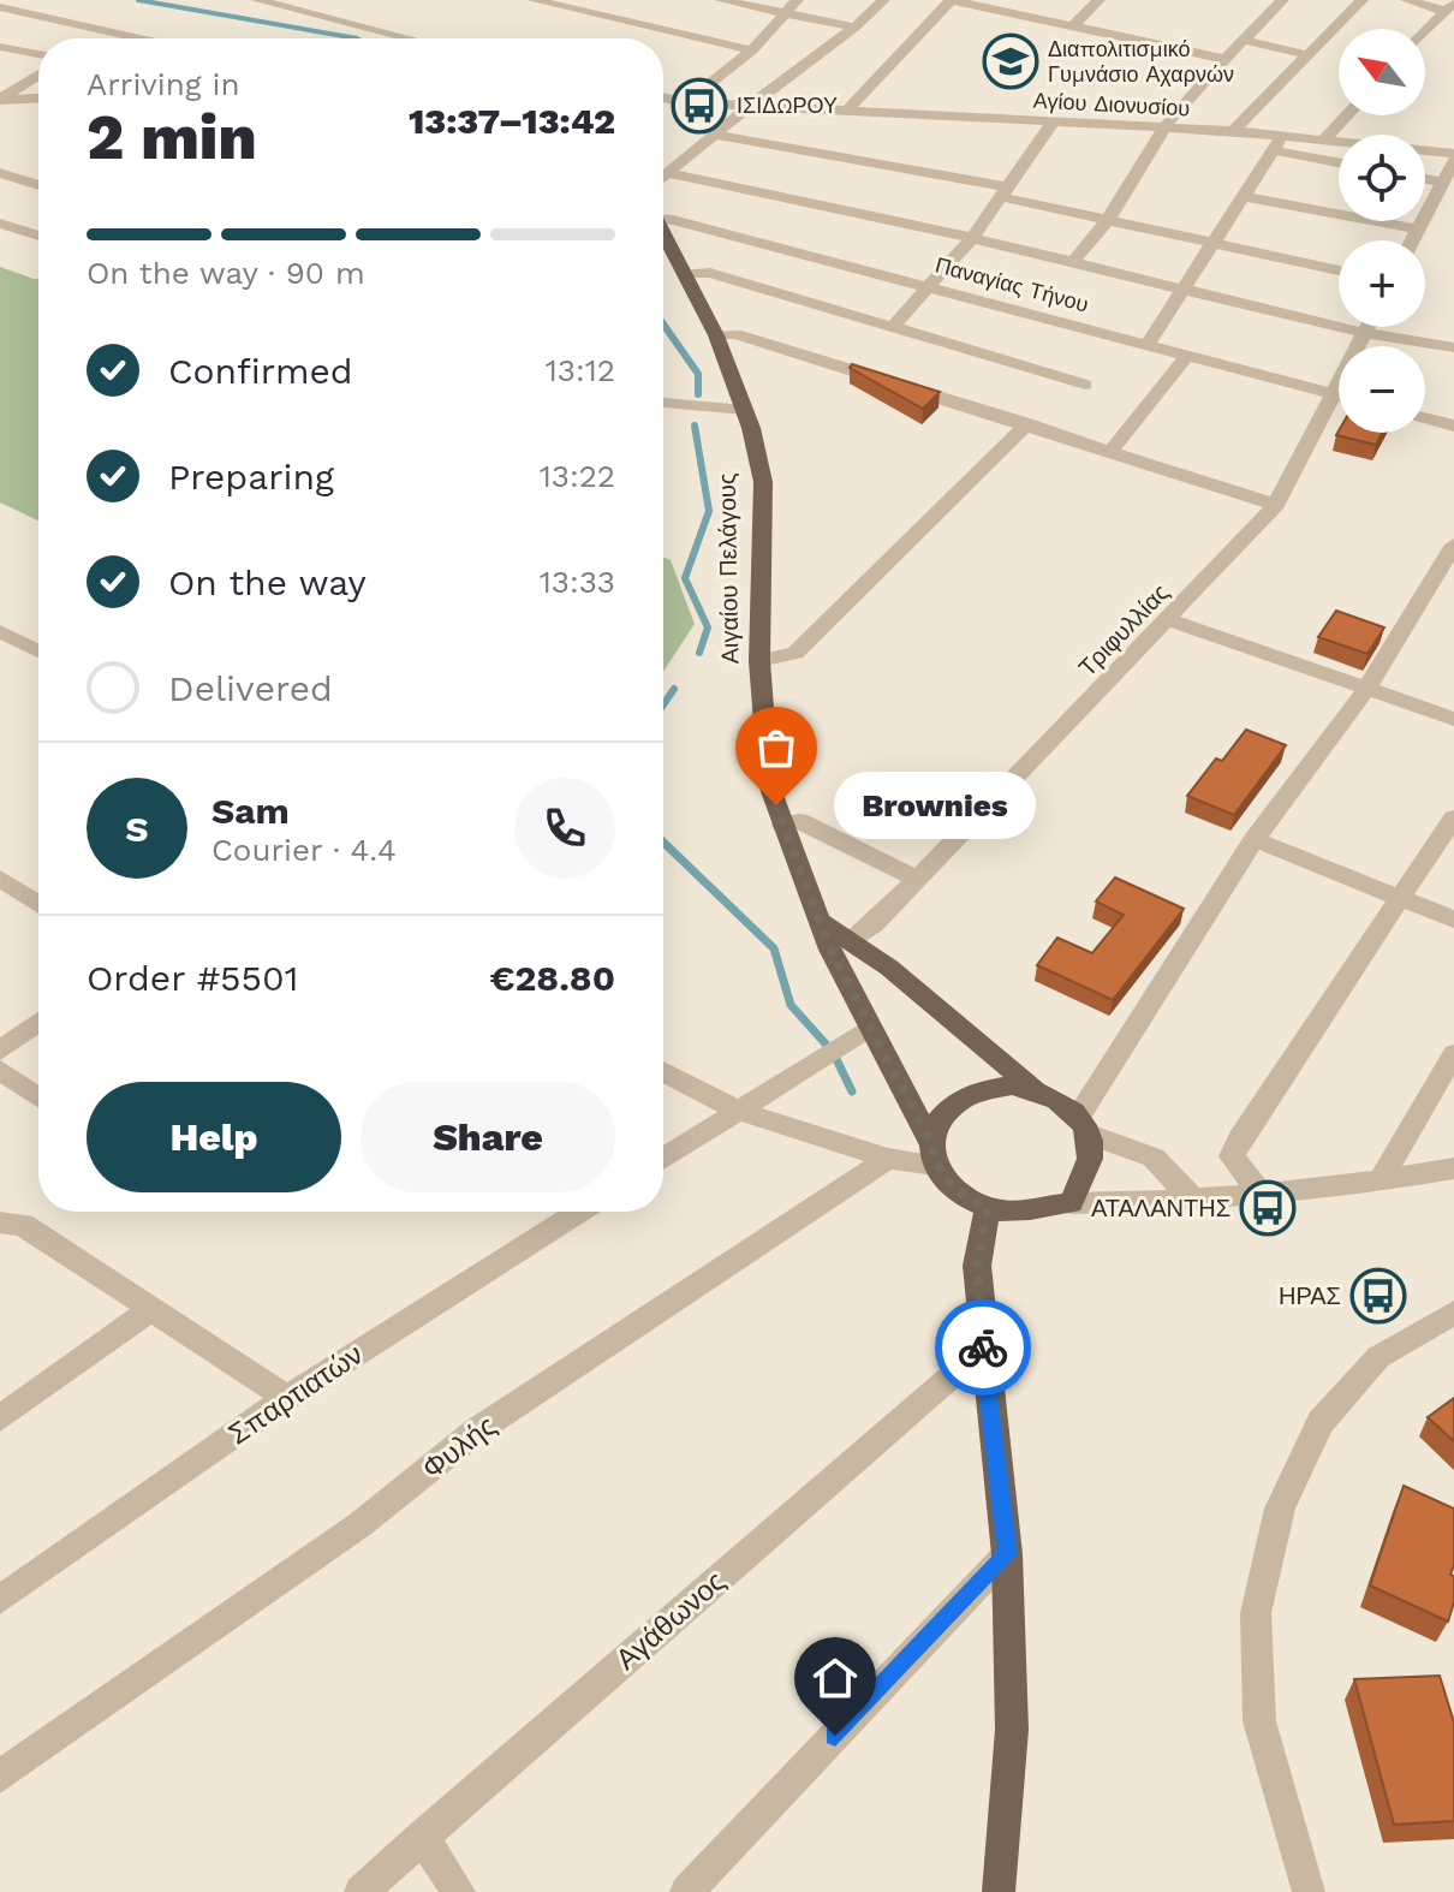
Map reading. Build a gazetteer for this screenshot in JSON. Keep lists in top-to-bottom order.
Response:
{
  "streets": {
    "main road": ["Αιγαίου Πελάγους"],
    "street": [
      "Αγίου Διονυσίου",
      "Παναγίας Τήνου",
      "Τριφυλλίας",
      "Σπαρτιατών",
      "Φυλής",
      "Αγάθωνος"
    ]
  },
  "crossings": [
    ["Παναγίας Τήνου", "Τριφυλλίας"]
  ],
  "places": {
    "school or university": ["Διαπολιτισμικό Γυμνάσιο Αχαρνών"],
    "bus stop": ["ΙΣΙΔΩΡΟΥ", "ΑΤΑΛΑΝΤΗΣ", "ΗΡΑΣ"],
    "other": ["Brownies"]
  },
  "north": "top left",
  "page": {
    "map_buttons": ["+", "−"],
    "heading": ["2 min", "Arriving in", "13:37–13:42"],
    "panel": [
      "Sam",
      "Courier · 4.4",
      "Order #5501",
      "€28.80"
    ],
    "bar": "On the way · 90 m",
    "list": [
      ["Confirmed", "13:12"],
      ["Preparing", "13:22"],
      ["On the way", "13:33"],
      "Delivered"
    ],
    "bubble": "Brownies",
    "round": "S",
    "buttons": ["Help", "Share"]
  }
}
